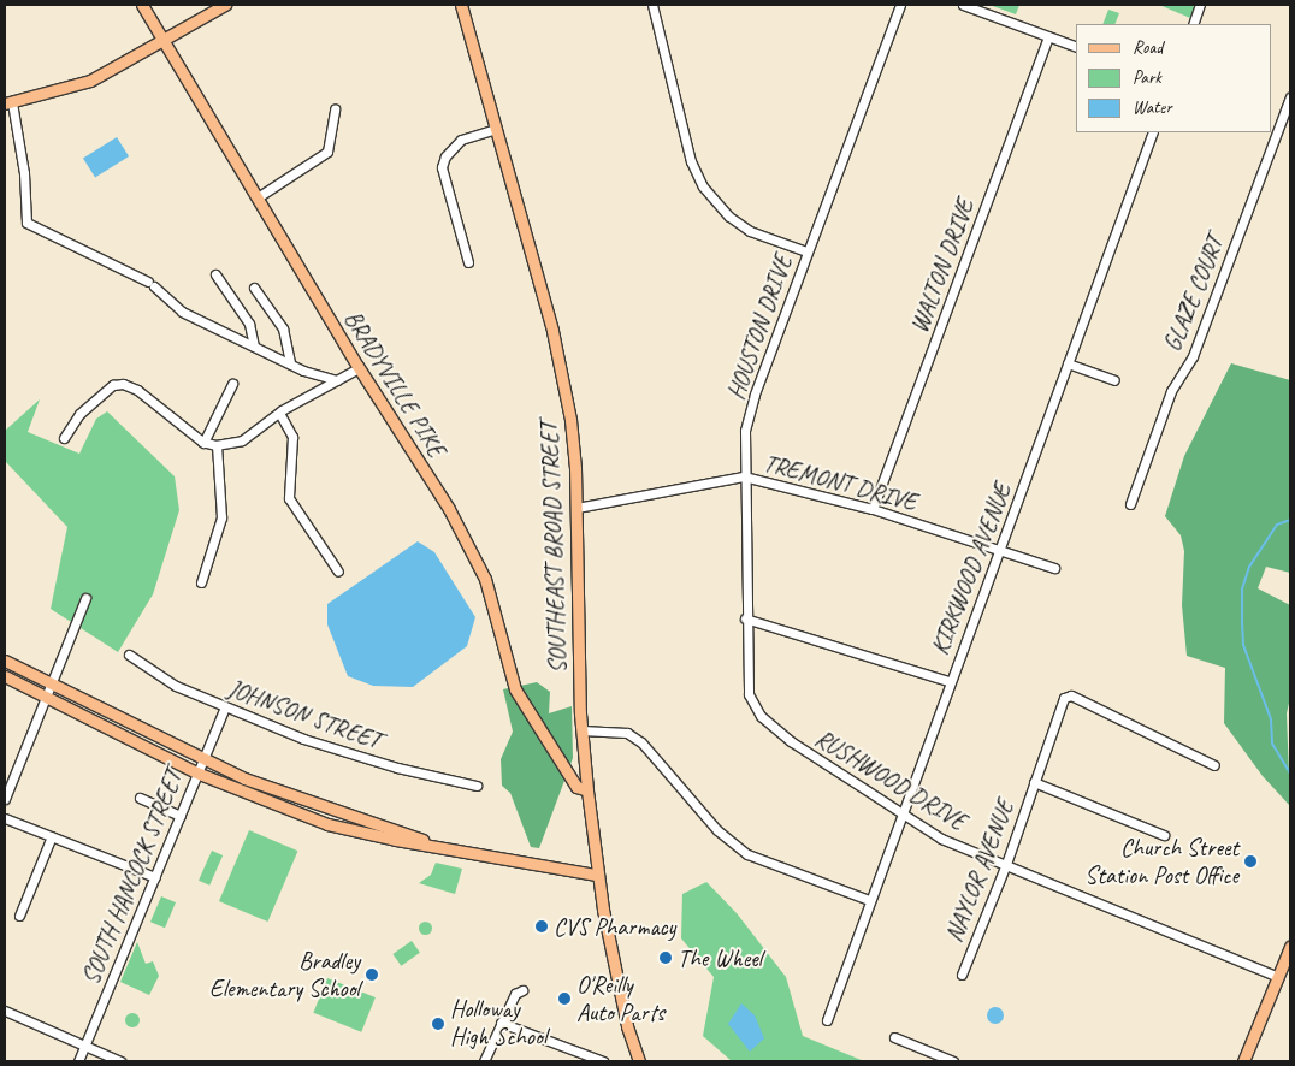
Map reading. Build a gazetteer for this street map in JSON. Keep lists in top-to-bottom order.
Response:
{
  "streets": {
    "main road": ["BRADYVILLE PIKE", "SOUTHEAST BROAD STREET"],
    "street": [
      "WALTON DRIVE",
      "GLAZE COURT",
      "HOUSTON DRIVE",
      "TREMONT DRIVE",
      "KIRKWOOD AVENUE",
      "JOHNSON STREET",
      "RUSHWOOD DRIVE",
      "NAYLOR AVENUE",
      "SOUTH HANCOCK STREET"
    ]
  },
  "crossings": [
    ["WALTON DRIVE", "TREMONT DRIVE"],
    ["HOUSTON DRIVE", "TREMONT DRIVE"],
    ["HOUSTON DRIVE", "RUSHWOOD DRIVE"],
    ["BRADYVILLE PIKE", "SOUTHEAST BROAD STREET"],
    ["TREMONT DRIVE", "SOUTHEAST BROAD STREET"],
    ["TREMONT DRIVE", "KIRKWOOD AVENUE"],
    ["KIRKWOOD AVENUE", "RUSHWOOD DRIVE"],
    ["JOHNSON STREET", "SOUTH HANCOCK STREET"],
    ["RUSHWOOD DRIVE", "NAYLOR AVENUE"]
  ],
  "places": [
    "Church Street Station Post Office",
    "CVS Pharmacy",
    "The Wheel",
    "Bradley Elementary School",
    "O'Reilly Auto Parts",
    "Holloway High School"
  ],
  "legend": ["Road", "Park", "Water"]
}
